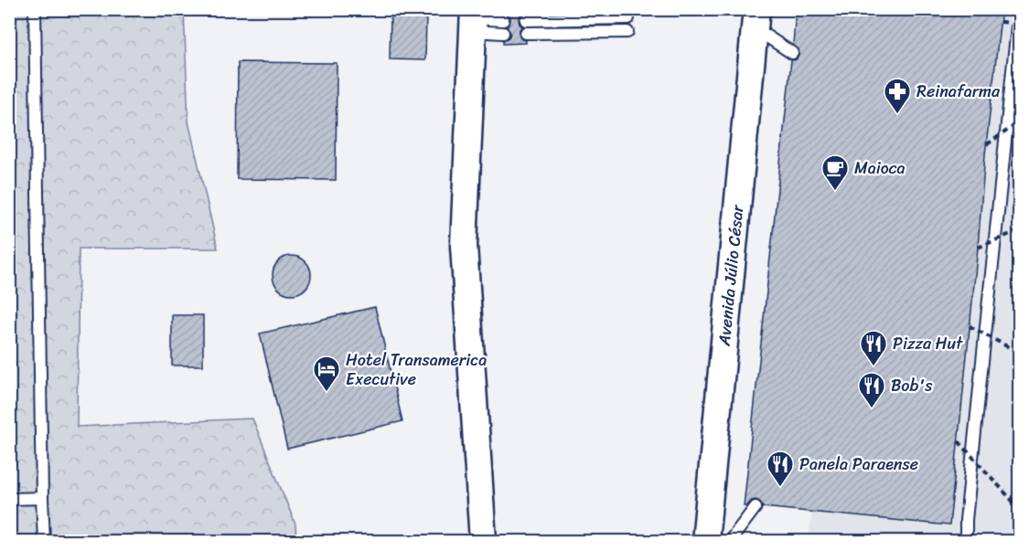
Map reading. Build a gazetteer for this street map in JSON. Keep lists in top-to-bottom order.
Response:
{
  "streets": {
    "street": ["Avenida Júlio César"]
  },
  "places": {
    "pharmacy": ["Reinafarma"],
    "cafe": ["Maioca"],
    "restaurant": ["Pizza Hut", "Bob's", "Panela Paraense"],
    "hotel": ["Hotel Transamerica Executive"]
  }
}
